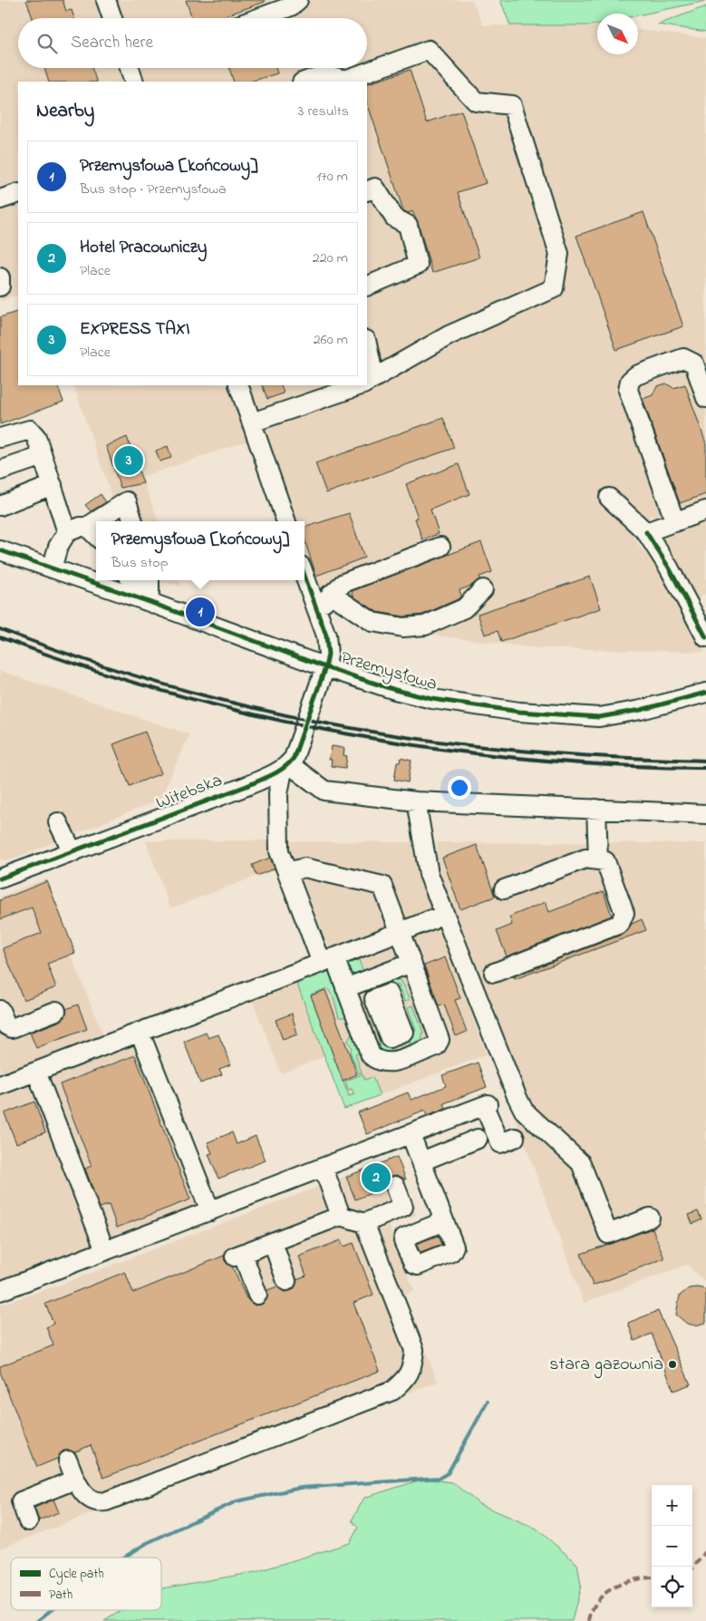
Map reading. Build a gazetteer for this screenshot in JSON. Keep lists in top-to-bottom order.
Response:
{
  "streets": {
    "street": ["Przemysłowa", "Witebska"]
  },
  "places": ["stara gazownia"],
  "legend": ["Cycle path", "Path"],
  "north": "bottom right",
  "page": {
    "search": "Search here",
    "heading": ["Nearby", "3 results"],
    "list": [
      {
        "mark": "1",
        "name": "Przemysłowa [końcowy]",
        "note": "Bus stop · Przemysłowa",
        "value": "170 m"
      },
      {
        "mark": "2",
        "name": "Hotel Pracowniczy",
        "note": "Place",
        "value": "220 m"
      },
      {
        "mark": "3",
        "name": "EXPRESS TAXI",
        "note": "Place",
        "value": "260 m"
      }
    ],
    "pins": ["3", "1", "2"],
    "popup": ["Przemysłowa [końcowy]", "Bus stop"],
    "map_buttons": ["+", "−"]
  }
}
